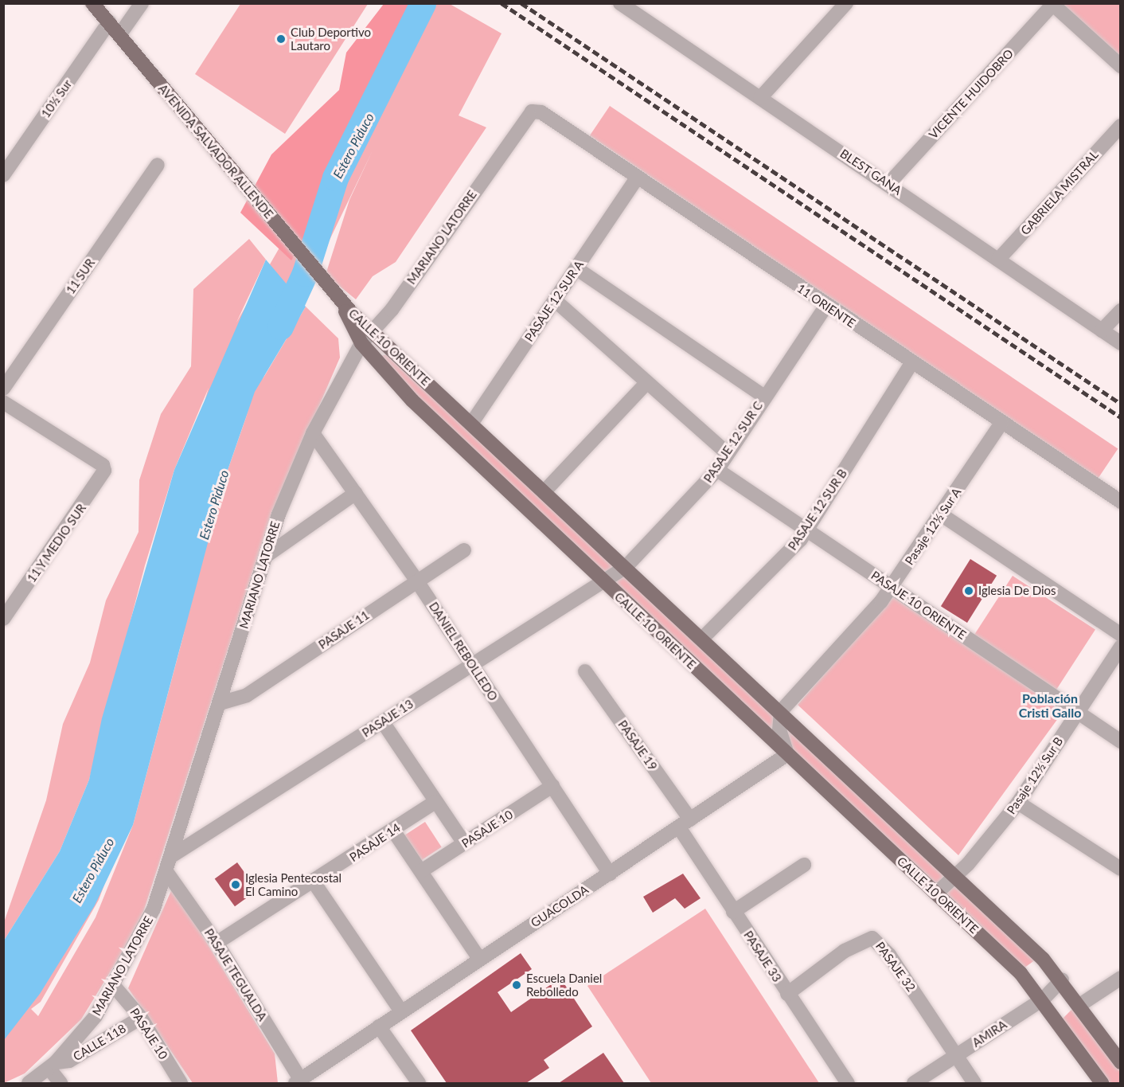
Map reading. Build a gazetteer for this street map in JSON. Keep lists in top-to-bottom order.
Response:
{
  "streets": {
    "main road": ["AVENIDA SALVADOR ALLENDE", "CALLE 10 ORIENTE"],
    "street": [
      "VICENTE HUIDOBRO",
      "10½ Sur",
      "BLEST GANA",
      "GABRIELA MISTRAL",
      "MARIANO LATORRE",
      "11 SUR",
      "PASAJE 12 SUR A",
      "11 ORIENTE",
      "PASAJE 12 SUR C",
      "PASAJE 12 SUR B",
      "Pasaje 12½ Sur A",
      "11 Y MEDIO SUR",
      "PASAJE 10 ORIENTE",
      "PASAJE 11",
      "DANIEL REBOLLEDO",
      "PASAJE 13",
      "PASAJE 19",
      "Pasaje 12½ Sur B",
      "PASAJE 10",
      "PASAJE 14",
      "GUACOLDA",
      "PASAJE 33",
      "PASAJE 32",
      "PASAJE TEGUALDA",
      "AMIRA",
      "CALLE 118"
    ]
  },
  "crossings": [
    ["VICENTE HUIDOBRO", "BLEST GANA"],
    ["10½ Sur", "AVENIDA SALVADOR ALLENDE"],
    ["AVENIDA SALVADOR ALLENDE", "CALLE 10 ORIENTE"],
    ["BLEST GANA", "GABRIELA MISTRAL"],
    ["MARIANO LATORRE", "11 ORIENTE"],
    ["MARIANO LATORRE", "CALLE 10 ORIENTE"],
    ["MARIANO LATORRE", "PASAJE 11"],
    ["MARIANO LATORRE", "DANIEL REBOLLEDO"],
    ["MARIANO LATORRE", "PASAJE 13"],
    ["MARIANO LATORRE", "PASAJE 10"],
    ["MARIANO LATORRE", "PASAJE TEGUALDA"],
    ["MARIANO LATORRE", "CALLE 118"],
    ["PASAJE 12 SUR A", "11 ORIENTE"],
    ["PASAJE 12 SUR A", "CALLE 10 ORIENTE"],
    ["11 ORIENTE", "PASAJE 12 SUR C"],
    ["11 ORIENTE", "PASAJE 12 SUR B"],
    ["11 ORIENTE", "Pasaje 12½ Sur A"],
    ["CALLE 10 ORIENTE", "PASAJE 12 SUR C"],
    ["CALLE 10 ORIENTE", "PASAJE 12 SUR B"],
    ["CALLE 10 ORIENTE", "Pasaje 12½ Sur A"],
    ["CALLE 10 ORIENTE", "PASAJE 13"],
    ["CALLE 10 ORIENTE", "Pasaje 12½ Sur B"],
    ["CALLE 10 ORIENTE", "GUACOLDA"],
    ["CALLE 10 ORIENTE", "AMIRA"],
    ["PASAJE 12 SUR C", "PASAJE 10 ORIENTE"],
    ["PASAJE 12 SUR C", "PASAJE 13"],
    ["PASAJE 12 SUR B", "PASAJE 10 ORIENTE"],
    ["Pasaje 12½ Sur A", "PASAJE 10 ORIENTE"],
    ["PASAJE 10 ORIENTE", "Pasaje 12½ Sur B"],
    ["PASAJE 11", "DANIEL REBOLLEDO"],
    ["DANIEL REBOLLEDO", "PASAJE 13"],
    ["DANIEL REBOLLEDO", "PASAJE 10"],
    ["DANIEL REBOLLEDO", "GUACOLDA"],
    ["PASAJE 19", "GUACOLDA"],
    ["PASAJE 19", "PASAJE 33"],
    ["PASAJE 10", "CALLE 118"],
    ["PASAJE 14", "PASAJE TEGUALDA"],
    ["GUACOLDA", "PASAJE 33"],
    ["GUACOLDA", "PASAJE TEGUALDA"],
    ["PASAJE 33", "PASAJE 32"],
    ["PASAJE 32", "AMIRA"]
  ],
  "districts": ["Población Cristi Gallo"],
  "water": ["Estero Piduco"],
  "places": [
    "Club Deportivo Lautaro",
    "Iglesia De Dios",
    "Iglesia Pentecostal El Camino",
    "Escuela Daniel Rebolledo"
  ]
}
